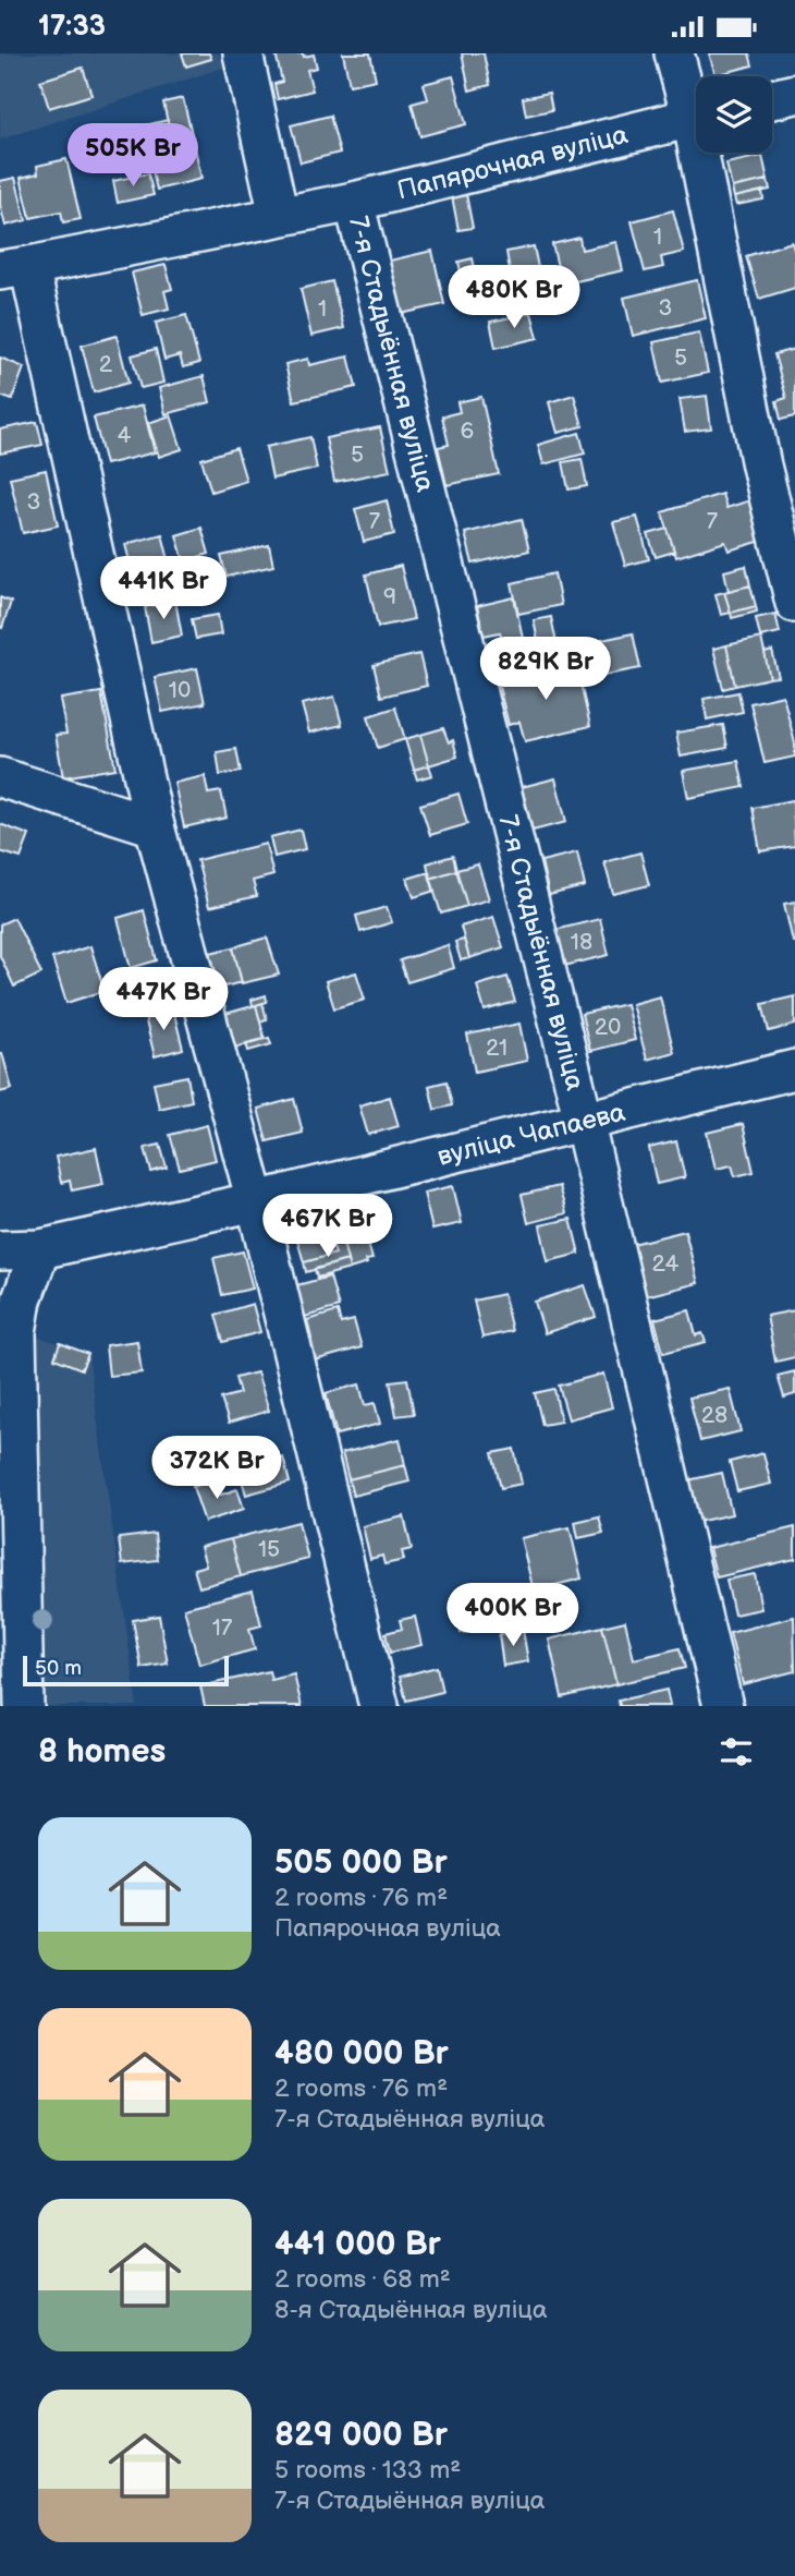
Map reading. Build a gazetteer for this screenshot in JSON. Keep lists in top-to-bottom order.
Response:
{
  "streets": {
    "street": ["Папярочная вуліца", "7-я Стадыённая вуліца", "вуліца Чапаева"]
  },
  "crossings": [
    ["Папярочная вуліца", "7-я Стадыённая вуліца"],
    ["7-я Стадыённая вуліца", "вуліца Чапаева"]
  ],
  "house_numbers": [
    "1",
    "3",
    "1",
    "5",
    "2",
    "6",
    "4",
    "5",
    "3",
    "7",
    "7",
    "9",
    "10",
    "18",
    "20",
    "21",
    "24",
    "28",
    "15",
    "17"
  ],
  "scale_bar": "50 m",
  "page": {
    "status": "17:33",
    "price": [
      "505K Br",
      "480K Br",
      "441K Br",
      "829K Br",
      "447K Br",
      "467K Br",
      "372K Br",
      "400K Br"
    ],
    "scale": "50 m",
    "heading": "8 homes",
    "list": [
      {
        "name": "505 000 Br",
        "note": "2 rooms · 76 m² · Папярочная вуліца"
      },
      {
        "name": "480 000 Br",
        "note": "2 rooms · 76 m² · 7-я Стадыённая вуліца"
      },
      {
        "name": "441 000 Br",
        "note": "2 rooms · 68 m² · 8-я Стадыённая вуліца"
      },
      {
        "name": "829 000 Br",
        "note": "5 rooms · 133 m² · 7-я Стадыённая вуліца"
      }
    ]
  }
}
